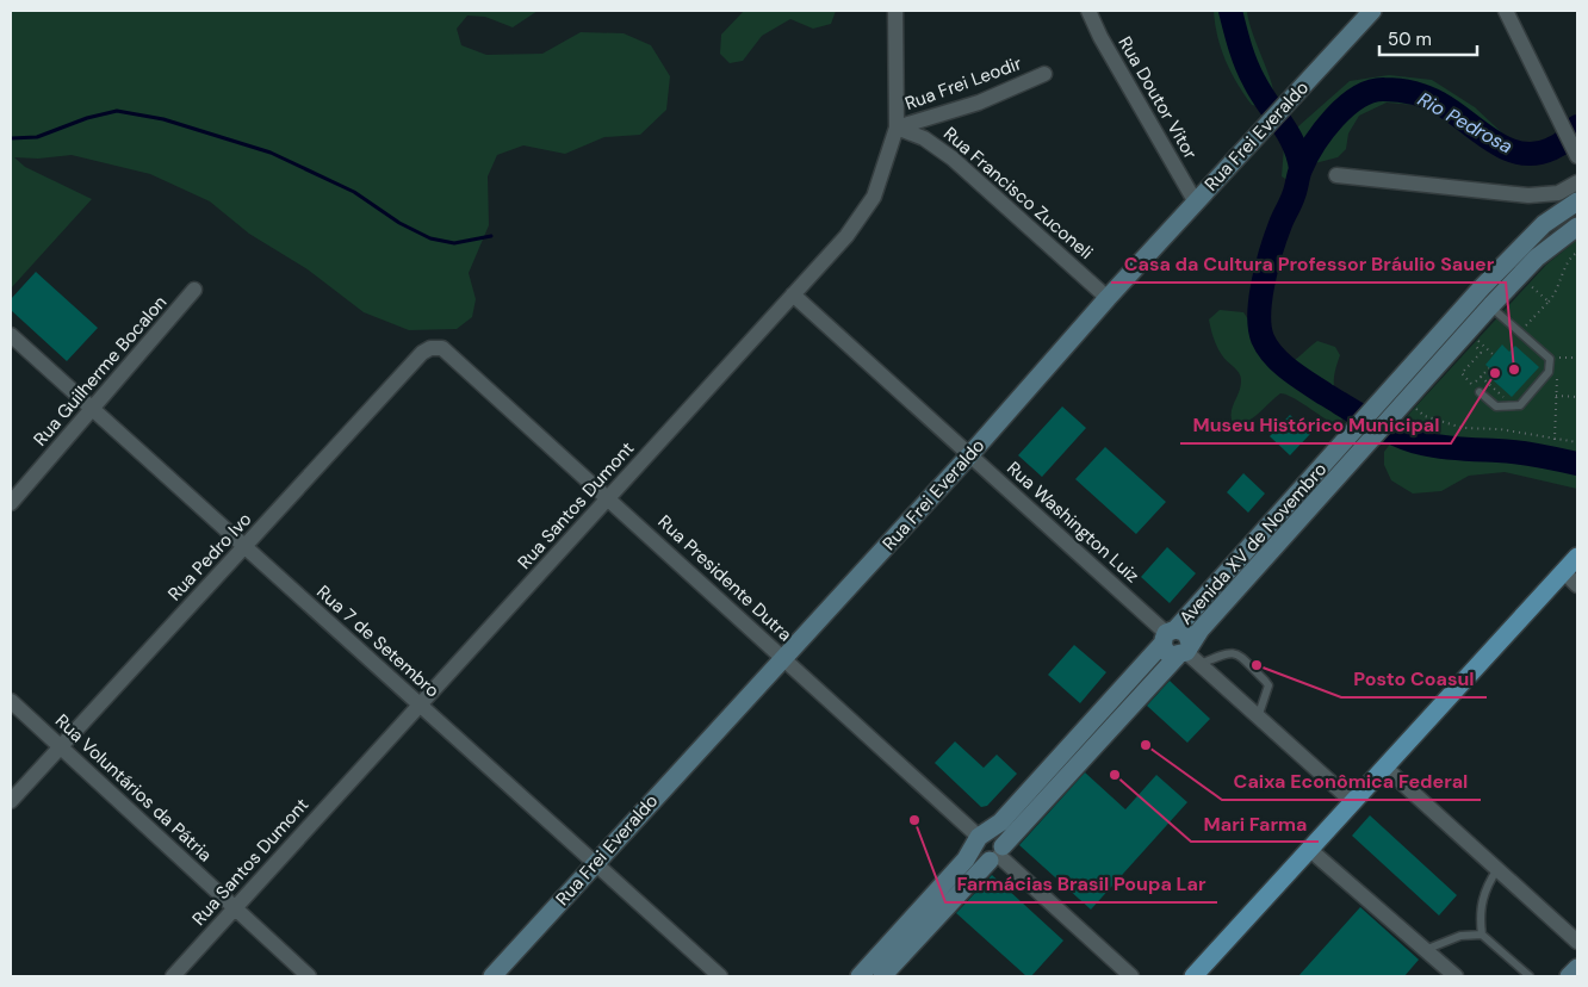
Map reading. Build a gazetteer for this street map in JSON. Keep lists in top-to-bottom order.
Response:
{
  "streets": {
    "main road": ["Rua Frei Everaldo", "Avenida XV de Novembro"],
    "street": [
      "Rua Frei Leodir",
      "Rua Doutor Vitor",
      "Rua Francisco Zuconeli",
      "Rua Guilherme Bocalon",
      "Rua Santos Dumont",
      "Rua Washington Luiz",
      "Rua Pedro Ivo",
      "Rua Presidente Dutra",
      "Rua 7 de Setembro",
      "Rua Voluntários da Pátria"
    ]
  },
  "crossings": [
    ["Rua Frei Leodir", "Rua Francisco Zuconeli"],
    ["Rua Frei Leodir", "Rua Santos Dumont"],
    ["Rua Doutor Vitor", "Rua Frei Everaldo"],
    ["Rua Frei Everaldo", "Rua Francisco Zuconeli"],
    ["Rua Frei Everaldo", "Rua Washington Luiz"],
    ["Rua Frei Everaldo", "Rua Presidente Dutra"],
    ["Rua Frei Everaldo", "Rua 7 de Setembro"],
    ["Rua Francisco Zuconeli", "Rua Santos Dumont"],
    ["Rua Guilherme Bocalon", "Rua 7 de Setembro"],
    ["Rua Santos Dumont", "Rua Washington Luiz"],
    ["Rua Santos Dumont", "Rua Presidente Dutra"],
    ["Rua Santos Dumont", "Rua 7 de Setembro"],
    ["Rua Santos Dumont", "Rua Voluntários da Pátria"],
    ["Rua Washington Luiz", "Avenida XV de Novembro"],
    ["Avenida XV de Novembro", "Rua Presidente Dutra"],
    ["Rua Pedro Ivo", "Rua Presidente Dutra"],
    ["Rua Pedro Ivo", "Rua 7 de Setembro"],
    ["Rua Pedro Ivo", "Rua Voluntários da Pátria"]
  ],
  "water": ["Rio Pedrosa"],
  "places": [
    "Casa da Cultura Professor Bráulio Sauer",
    "Museu Histórico Municipal",
    "Posto Coasul",
    "Caixa Econômica Federal",
    "Mari Farma",
    "Farmácias Brasil Poupa Lar"
  ],
  "scale_bar": "50 m"
}
